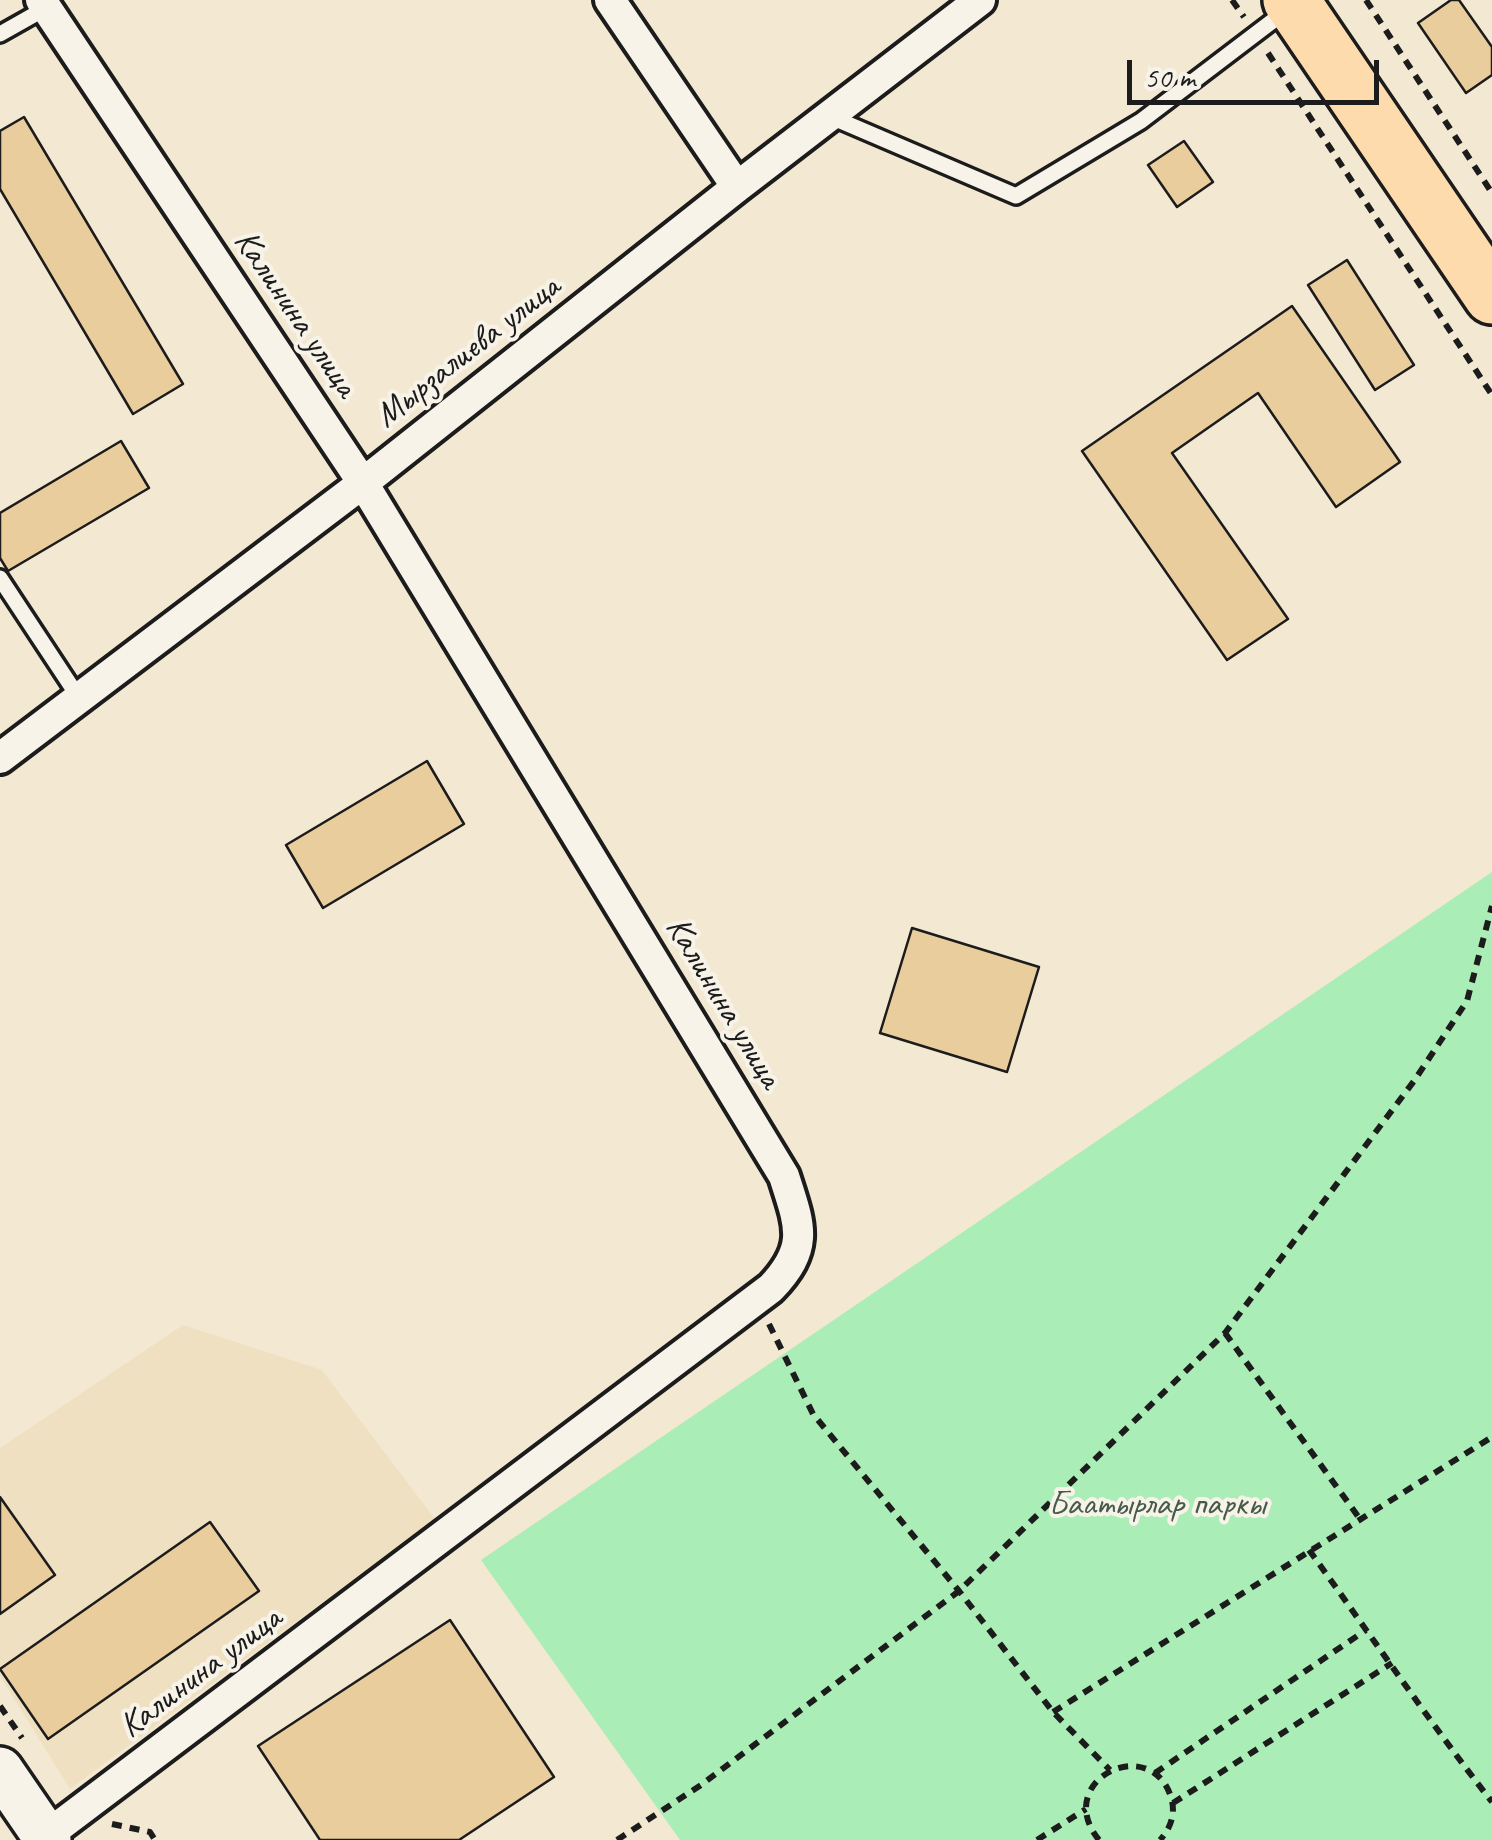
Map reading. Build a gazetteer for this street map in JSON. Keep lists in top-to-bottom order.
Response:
{
  "streets": {
    "street": ["Калинина улица", "Мырзалиева улица"]
  },
  "crossings": [
    ["Калинина улица", "Мырзалиева улица"]
  ],
  "parks": ["Баатырлар паркы"],
  "scale_bar": "50 m"
}
